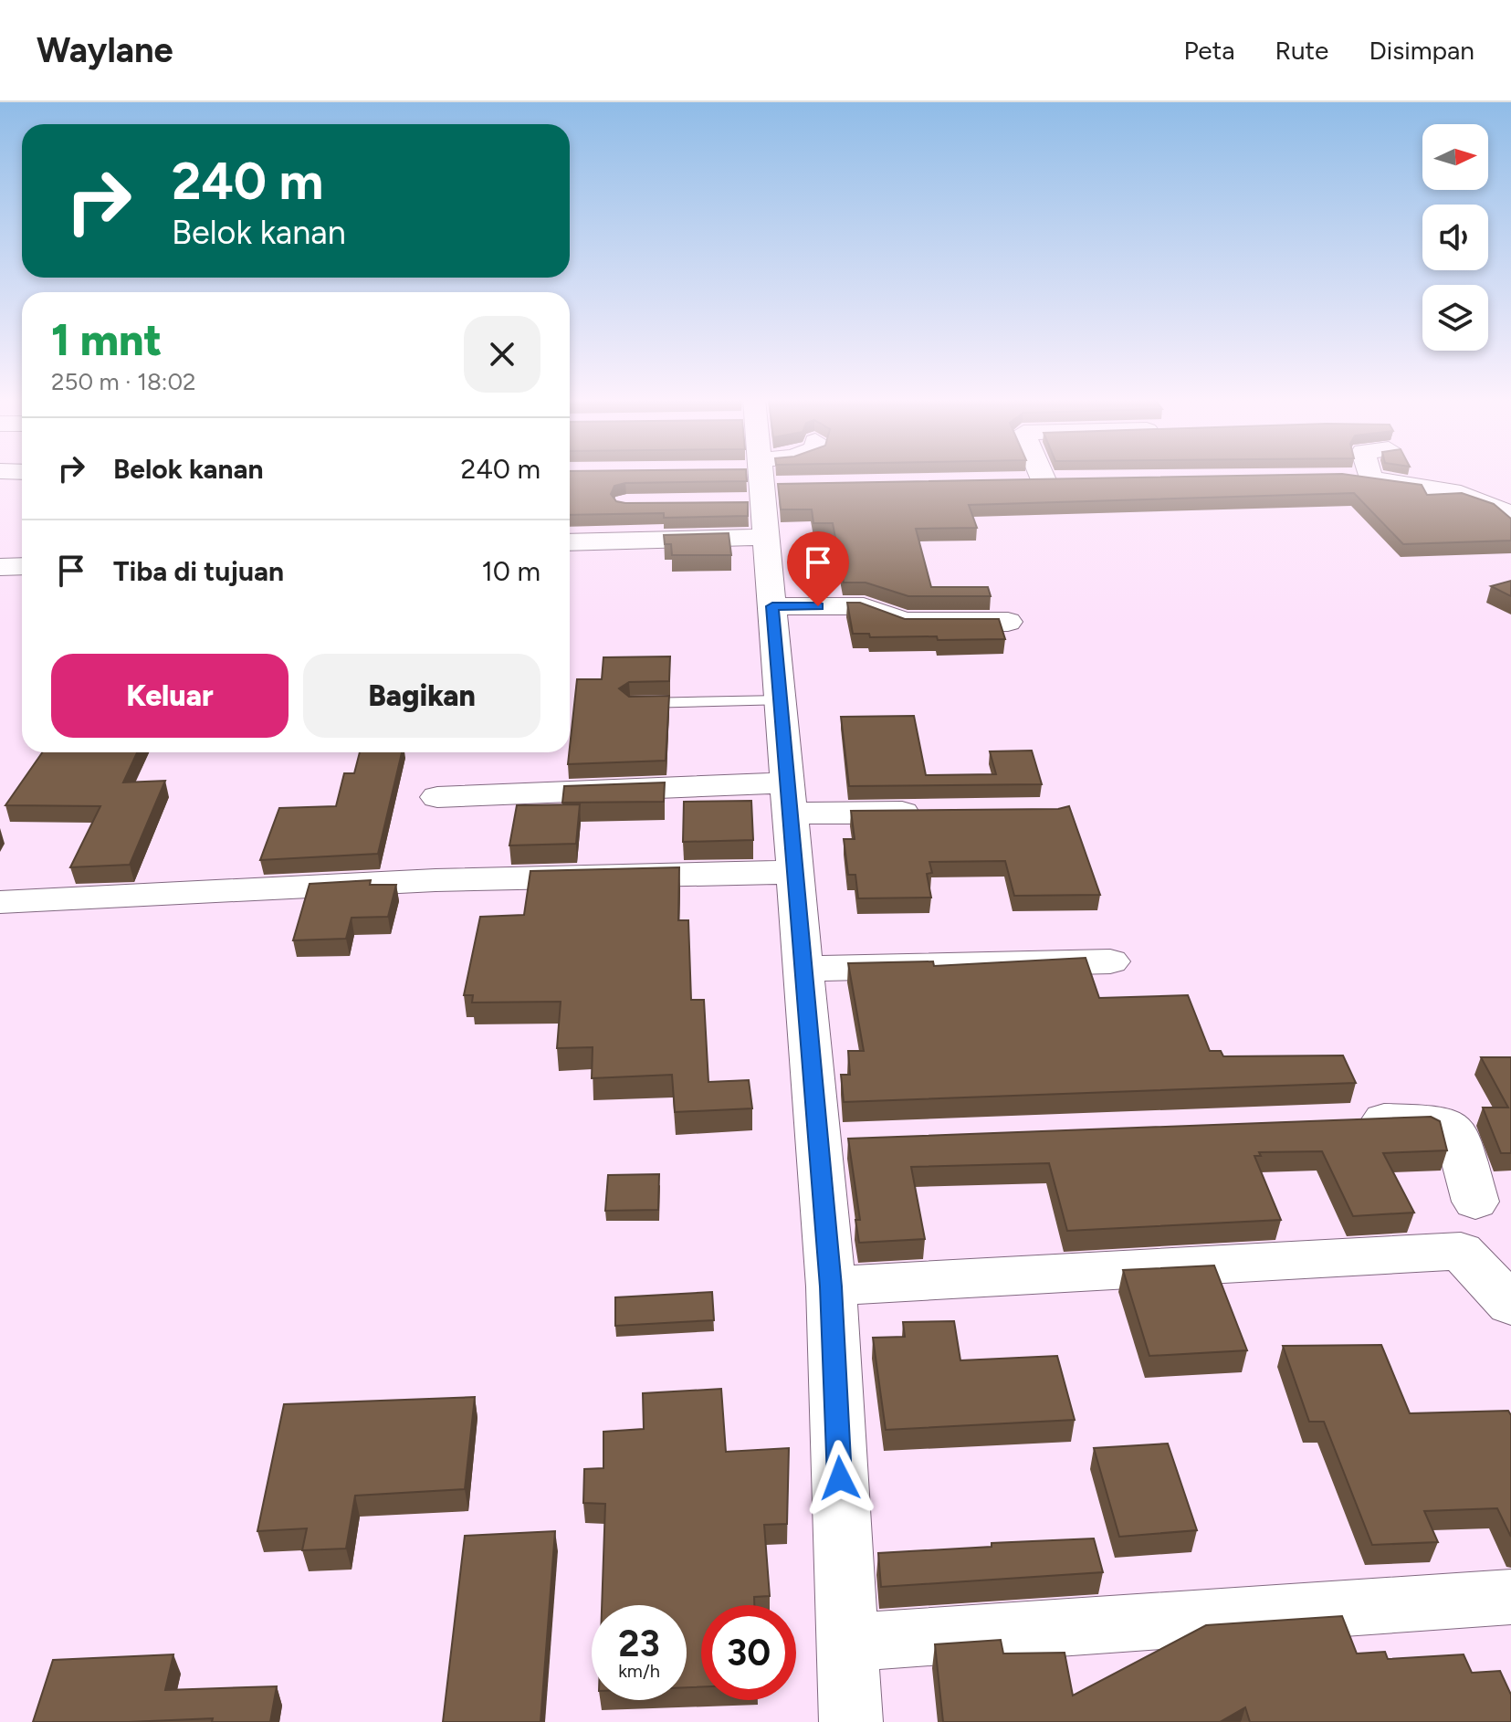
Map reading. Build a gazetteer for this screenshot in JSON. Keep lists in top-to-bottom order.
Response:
{
  "north": "right",
  "page": {
    "header": "Waylane",
    "nav": ["Peta", "Rute", "Disimpan"],
    "turn": ["240 m", "Belok kanan"],
    "heading": ["1 mnt", "250 m · 18:02"],
    "list": [
      {
        "name": "Belok kanan",
        "value": "240 m"
      },
      {
        "name": "Tiba di tujuan",
        "value": "10 m"
      }
    ],
    "buttons": ["Keluar", "Bagikan"],
    "speed": "23 km/h",
    "limit": "30"
  }
}
